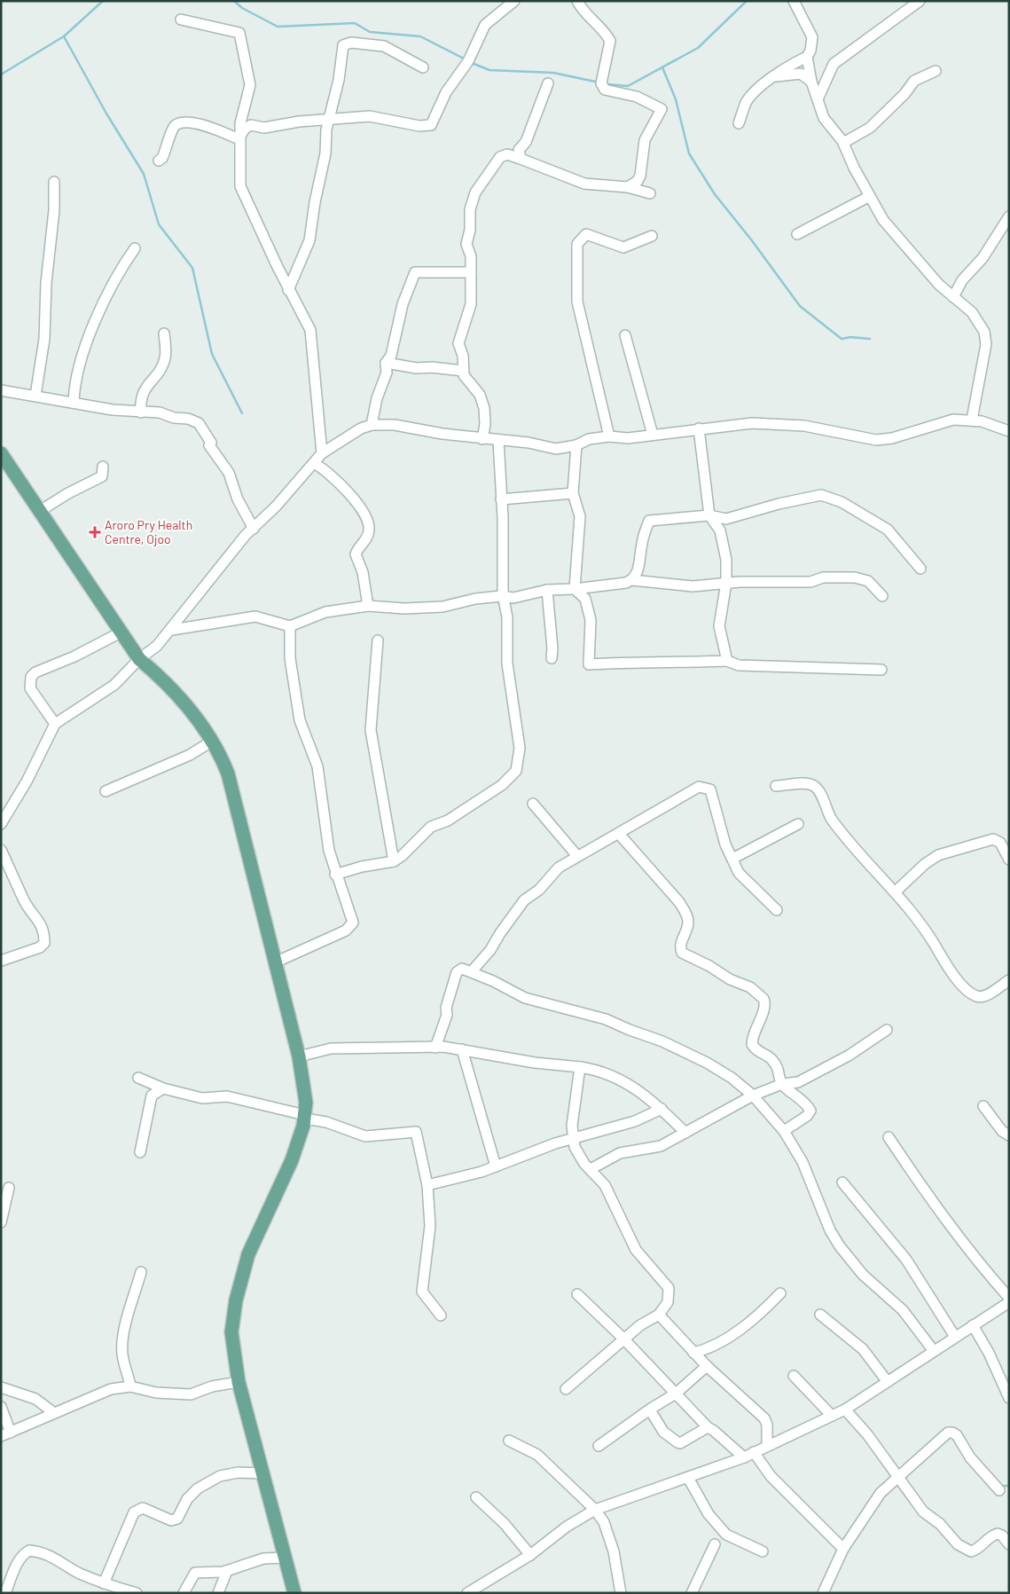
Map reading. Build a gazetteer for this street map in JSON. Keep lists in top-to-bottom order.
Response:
{
  "places": {
    "health": ["Aroro Pry Health Centre, Ojoo"]
  }
}
